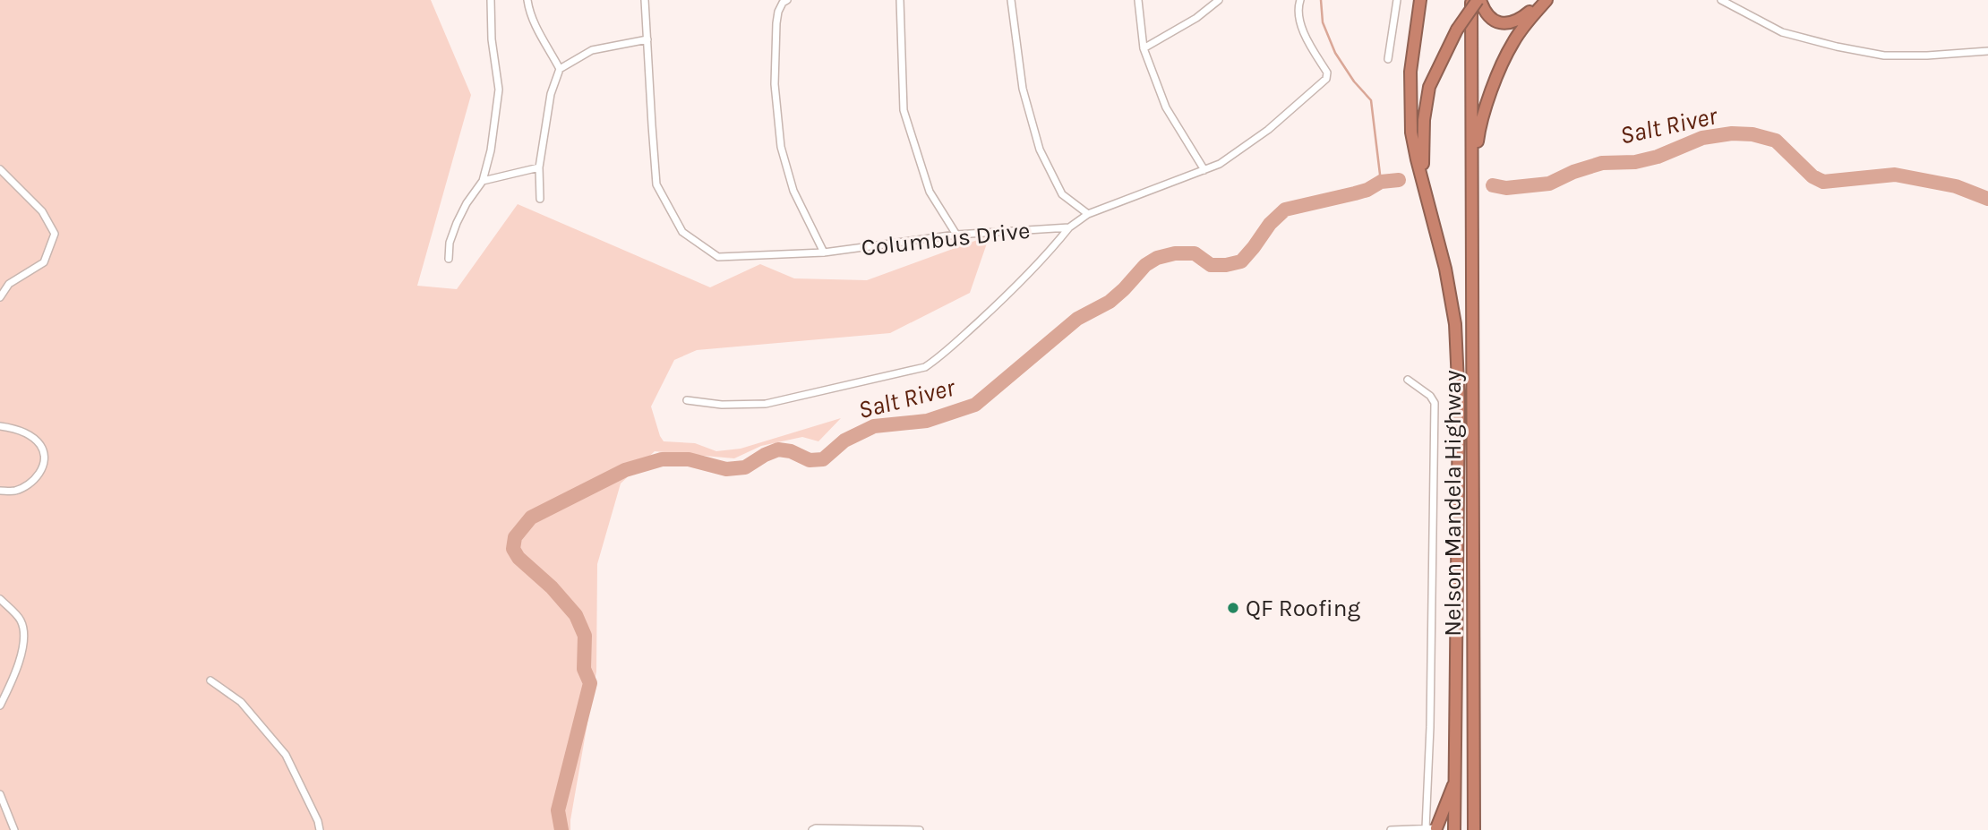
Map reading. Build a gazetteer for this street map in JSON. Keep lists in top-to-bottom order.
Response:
{
  "streets": {
    "highway": ["Nelson Mandela Highway"],
    "street": ["Columbus Drive"]
  },
  "water": ["Salt River"],
  "places": ["QF Roofing"]
}
